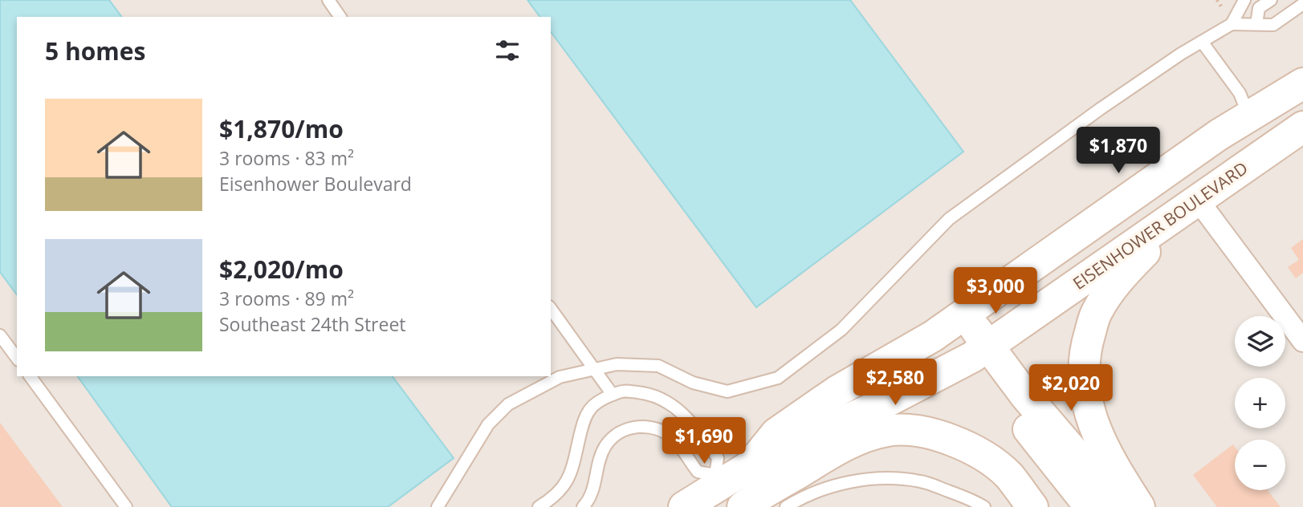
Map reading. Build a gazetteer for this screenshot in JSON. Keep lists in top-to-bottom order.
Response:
{
  "streets": {
    "street": ["EISENHOWER BOULEVARD"]
  },
  "page": {
    "heading": "5 homes",
    "list": [
      {
        "name": "$1,870/mo",
        "note": "3 rooms · 83 m² · Eisenhower Boulevard"
      },
      {
        "name": "$2,020/mo",
        "note": "3 rooms · 89 m² · Southeast 24th Street"
      }
    ],
    "price": [
      "$1,870",
      "$3,000",
      "$2,580",
      "$2,020",
      "$1,690"
    ],
    "map_buttons": ["+", "−"]
  }
}
